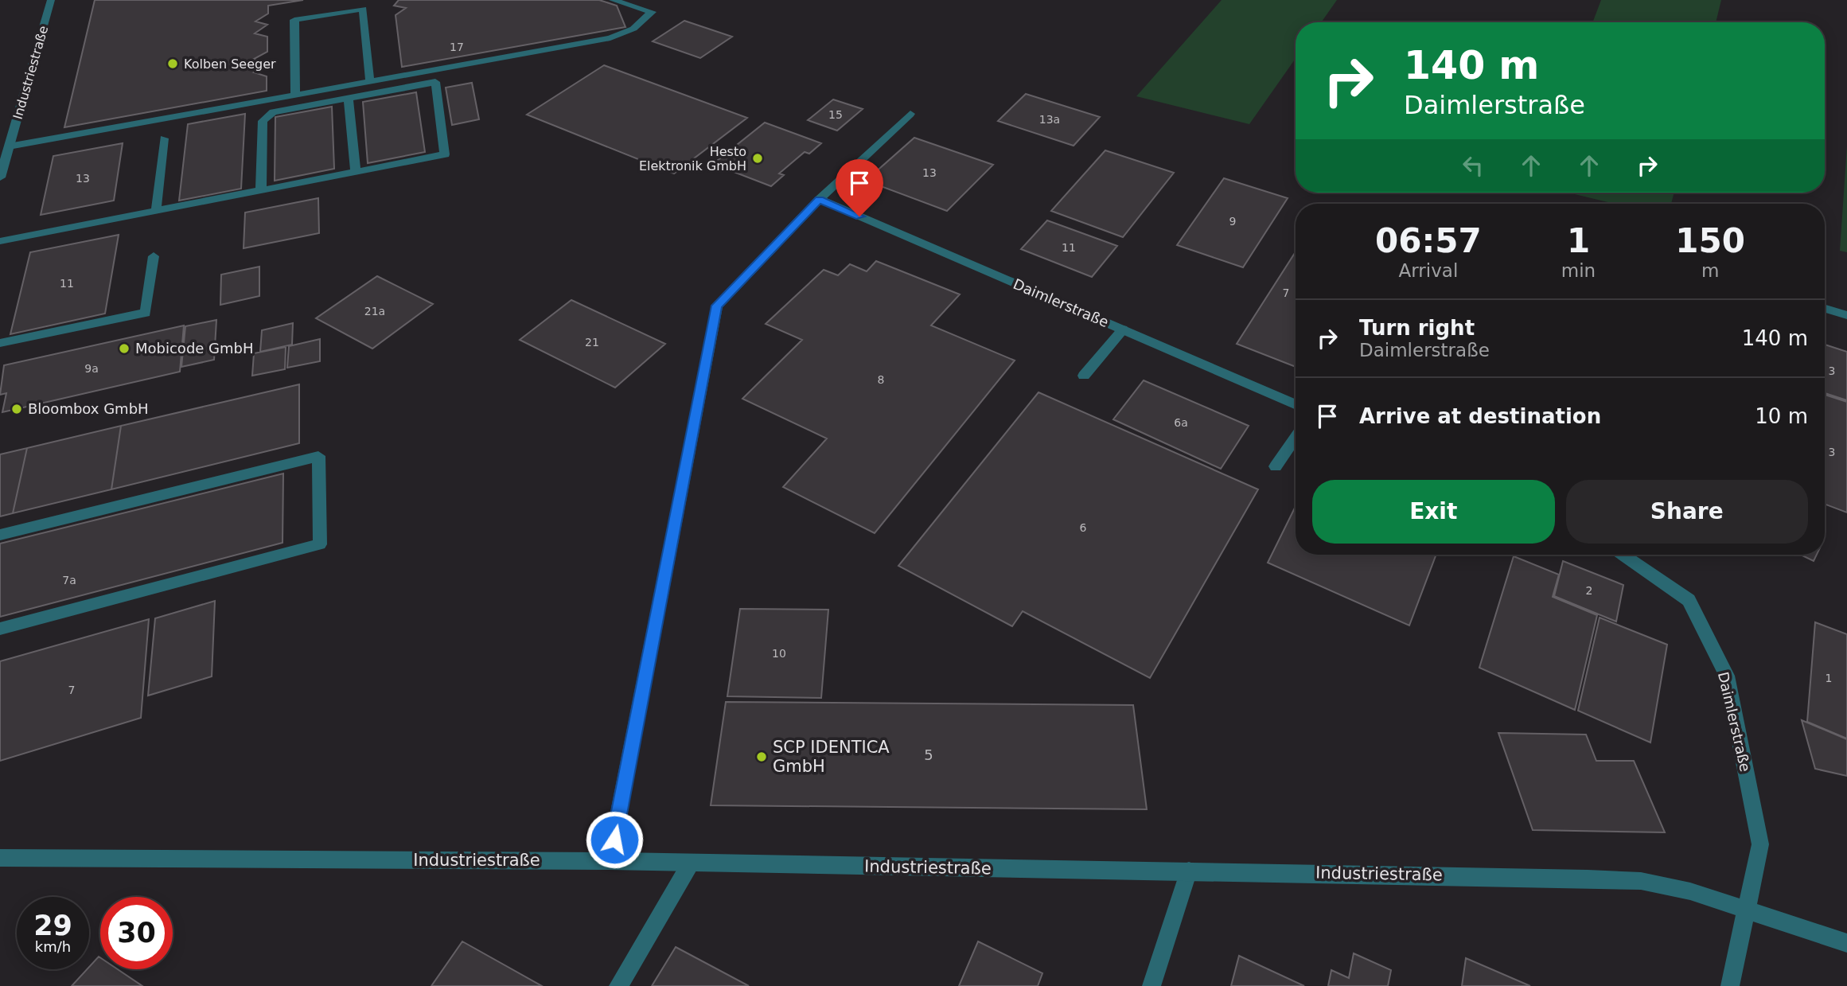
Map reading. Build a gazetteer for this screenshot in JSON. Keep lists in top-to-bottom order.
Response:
{
  "streets": {
    "street": ["Industriestraße", "Daimlerstraße"]
  },
  "crossings": [
    ["Industriestraße", "Daimlerstraße"]
  ],
  "places": [
    "Kolben Seeger",
    "Hesto Elektronik GmbH",
    "Mobicode GmbH",
    "Bloombox GmbH",
    "SCP IDENTICA GmbH"
  ],
  "house_numbers": [
    "17",
    "15",
    "13a",
    "13",
    "13",
    "9",
    "11",
    "11",
    "7",
    "21a",
    "21",
    "9a",
    "3",
    "8",
    "6a",
    "3",
    "6",
    "7a",
    "2",
    "10",
    "1",
    "7",
    "5"
  ],
  "page": {
    "turn": ["140 m", "Daimlerstraße"],
    "eta": [
      "06:57",
      "Arrival",
      "1",
      "min",
      "150",
      "m"
    ],
    "list": [
      {
        "name": "Turn right",
        "note": "Daimlerstraße",
        "value": "140 m"
      },
      {
        "name": "Arrive at destination",
        "value": "10 m"
      }
    ],
    "buttons": ["Exit", "Share"],
    "speed": "29 km/h",
    "limit": "30"
  }
}
